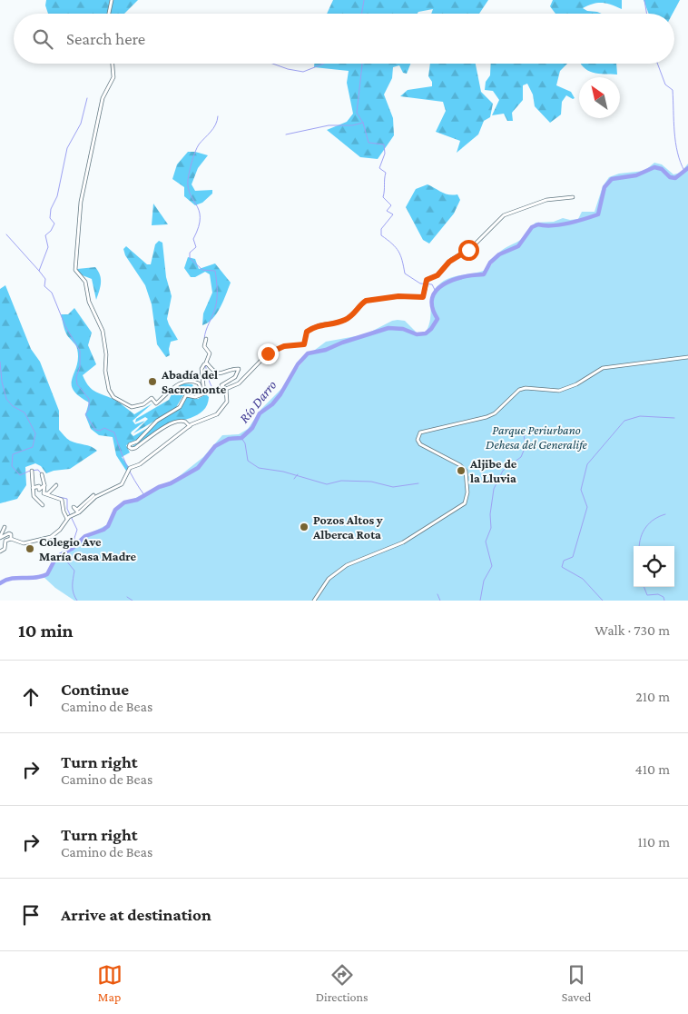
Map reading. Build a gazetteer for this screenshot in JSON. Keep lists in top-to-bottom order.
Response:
{
  "water": ["Río Darro"],
  "parks": ["Parque Periurbano Dehesa del Generalife"],
  "places": [
    "Abadía del Sacromonte",
    "Aljibe de la Lluvia",
    "Pozos Altos y Alberca Rota",
    "Colegio Ave María Casa Madre"
  ],
  "north": "top left",
  "page": {
    "search": "Search here",
    "heading": ["10 min", "Walk · 730 m"],
    "list": [
      ["Continue", "Camino de Beas", "210 m"],
      ["Turn right", "Camino de Beas", "410 m"],
      ["Turn right", "Camino de Beas", "110 m"],
      "Arrive at destination"
    ],
    "nav": ["Map", "Directions", "Saved"]
  }
}
